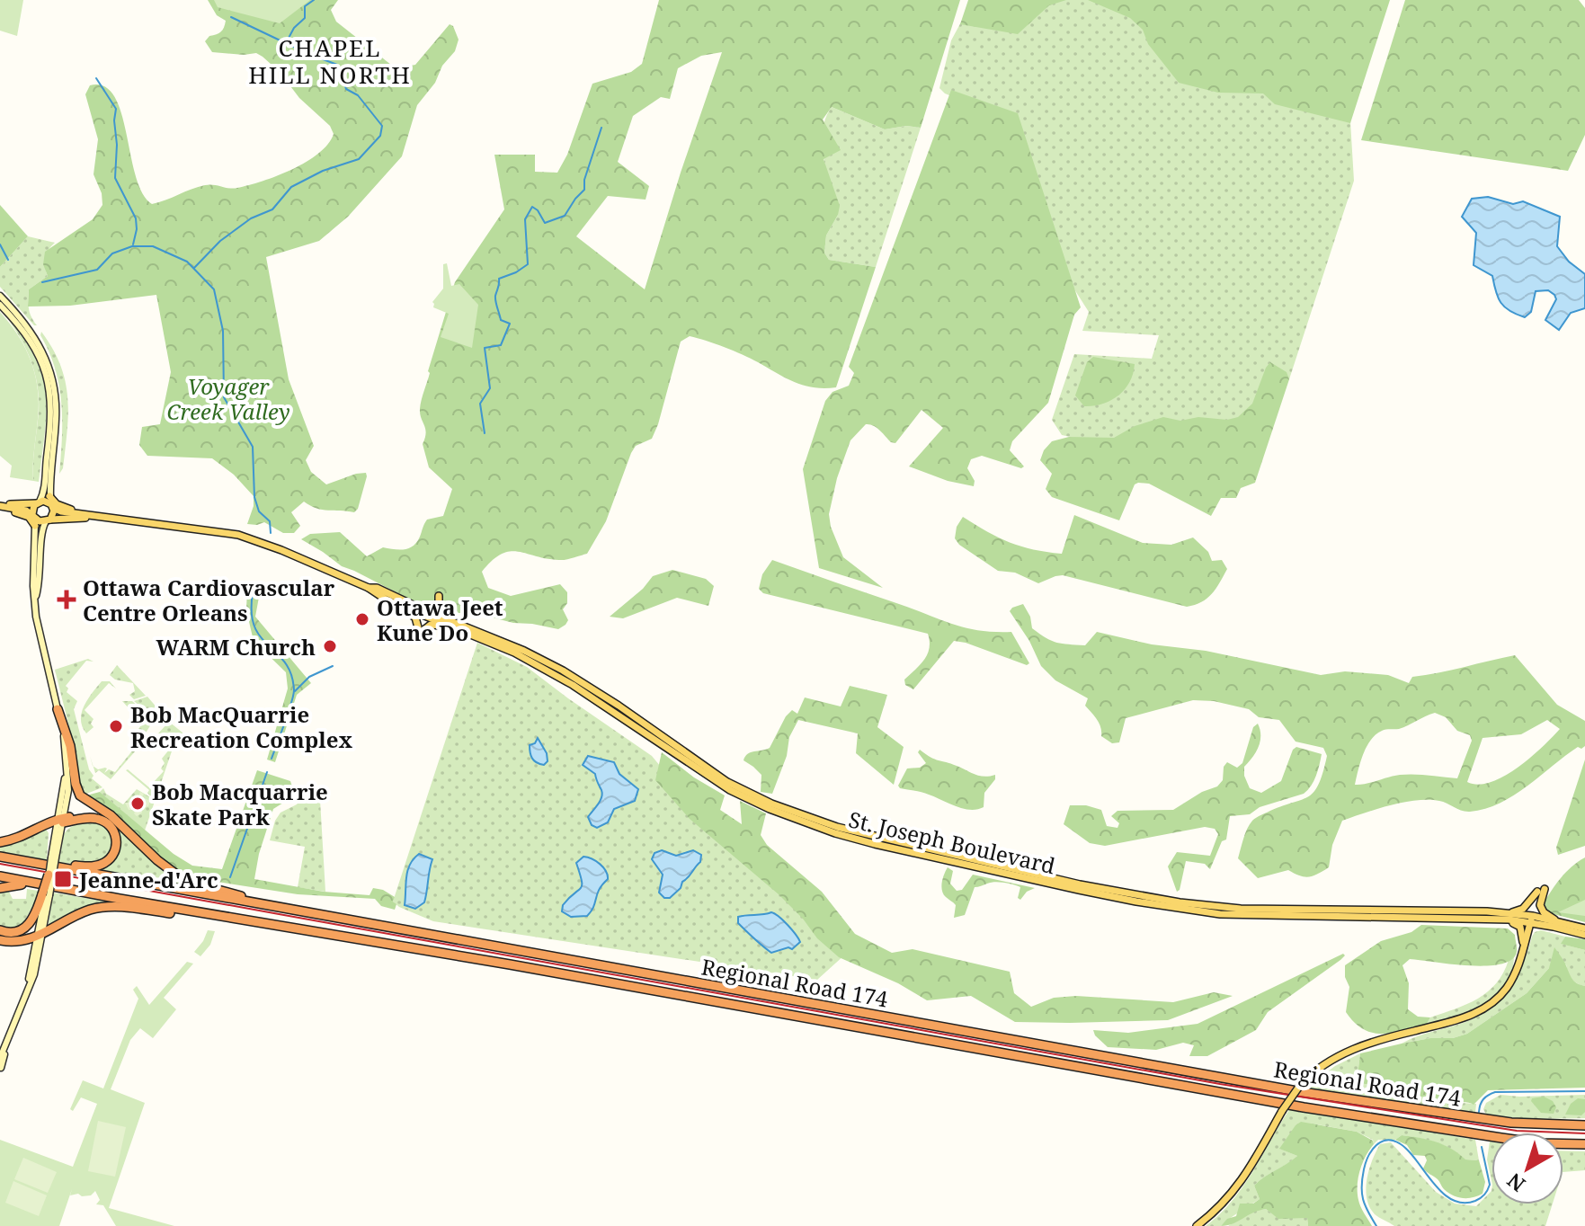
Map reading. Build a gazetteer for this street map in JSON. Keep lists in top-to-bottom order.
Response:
{
  "streets": {
    "highway": ["Regional Road 174"],
    "main road": ["St. Joseph Boulevard"]
  },
  "districts": ["CHAPEL HILL NORTH"],
  "parks": ["Voyager Creek Valley"],
  "places": {
    "health": ["Ottawa Cardiovascular Centre Orleans"],
    "other": [
      "Ottawa Jeet Kune Do",
      "WARM Church",
      "Bob MacQuarrie Recreation Complex",
      "Bob Macquarrie Skate Park"
    ],
    "transit": ["Jeanne-d'Arc"]
  },
  "north": "bottom left"
}
